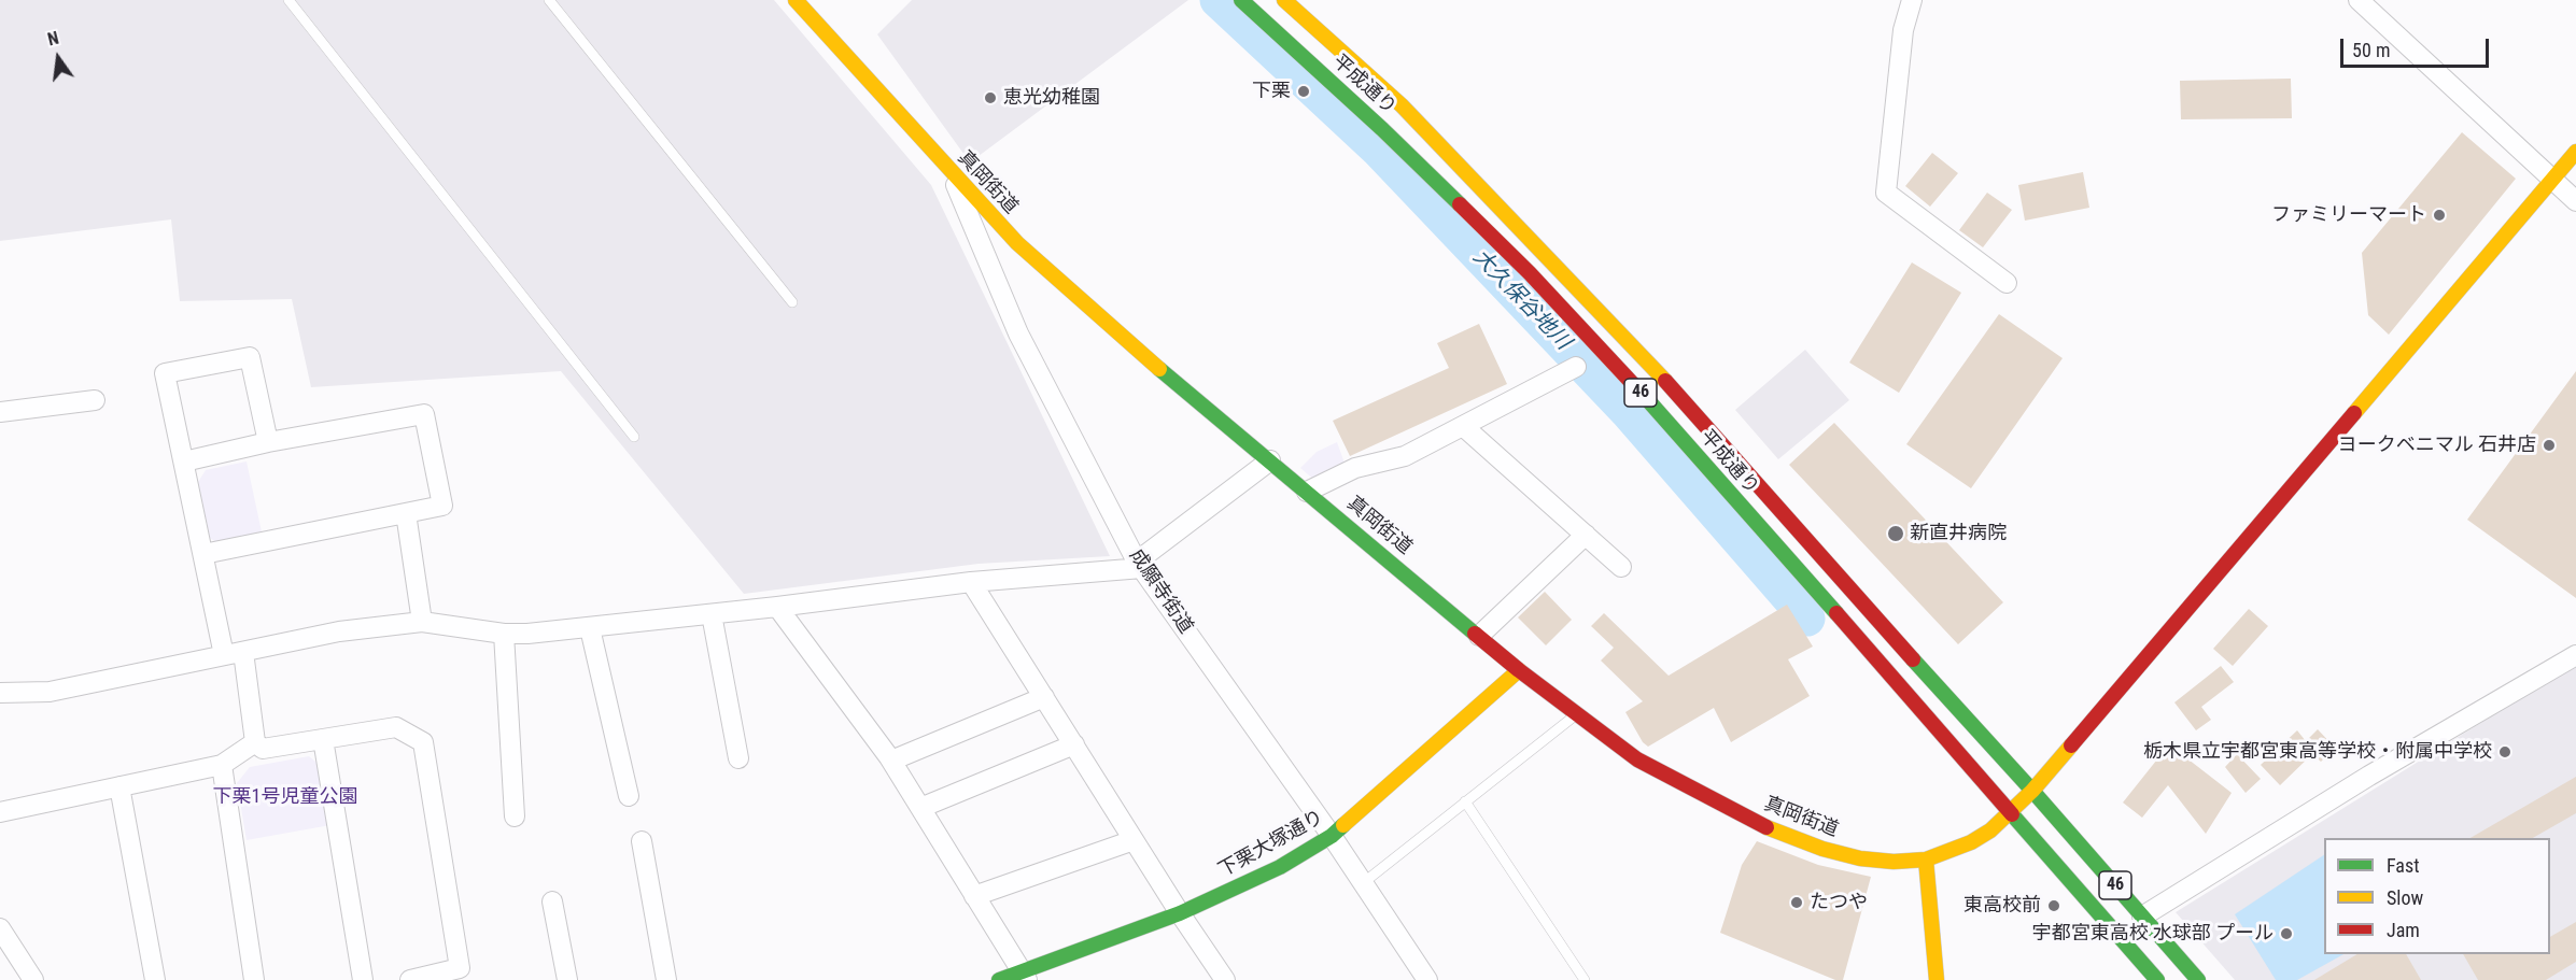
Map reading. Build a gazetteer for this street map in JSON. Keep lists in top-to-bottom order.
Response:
{
  "streets": {
    "street": [
      "平成通り",
      "真岡街道",
      "46",
      "成願寺街道",
      "下栗大塚通り"
    ]
  },
  "crossings": [
    ["平成通り", "真岡街道"],
    ["真岡街道", "成願寺街道"],
    ["真岡街道", "下栗大塚通り"],
    ["成願寺街道", "下栗大塚通り"]
  ],
  "water": ["大久保谷地川"],
  "parks": ["下栗1号児童公園"],
  "places": [
    "下栗",
    "恵光幼稚園",
    "ファミリーマート",
    "ヨークベニマル 石井店",
    "新直井病院",
    "栃木県立宇都宮東高等学校・附属中学校",
    "たつや",
    "東高校前",
    "宇都宮東高校 水球部 プール"
  ],
  "legend": ["Fast", "Slow", "Jam"],
  "scale_bar": "50 m",
  "north": "top"
}
